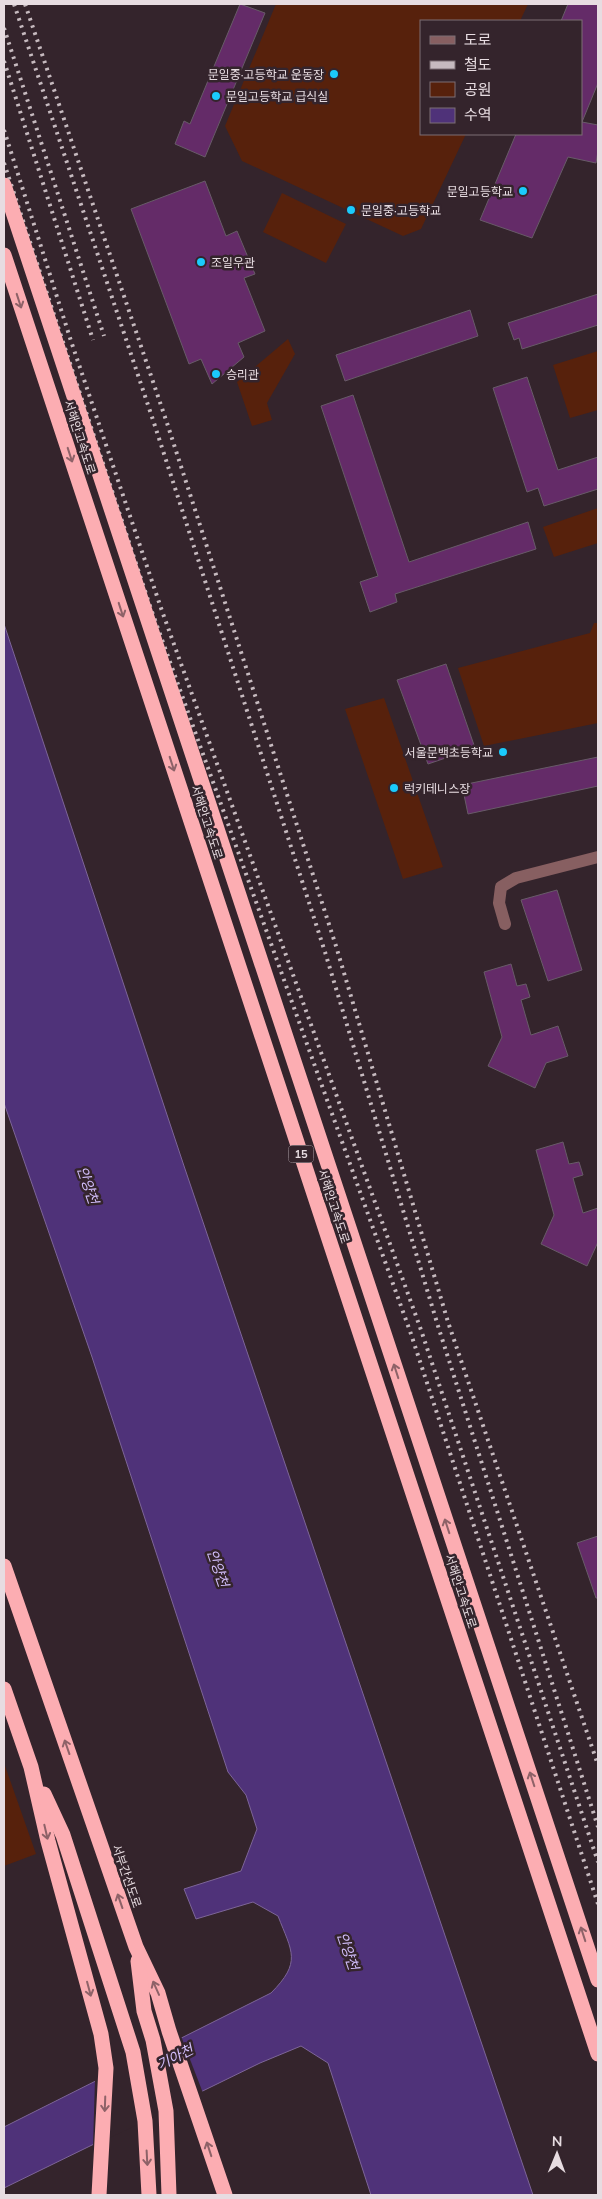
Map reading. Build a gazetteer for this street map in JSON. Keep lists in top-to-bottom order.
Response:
{
  "streets": {
    "highway": ["서해안고속도로", "15", "서부간선도로"]
  },
  "water": ["안양천", "기아천"],
  "places": [
    "문일중·고등학교 운동장",
    "문일고등학교 급식실",
    "문일고등학교",
    "문일중·고등학교",
    "조일우관",
    "승리관",
    "서울문백초등학교",
    "럭키테니스장"
  ],
  "legend": [
    "도로",
    "철도",
    "공원",
    "수역"
  ],
  "north": "top"
}
